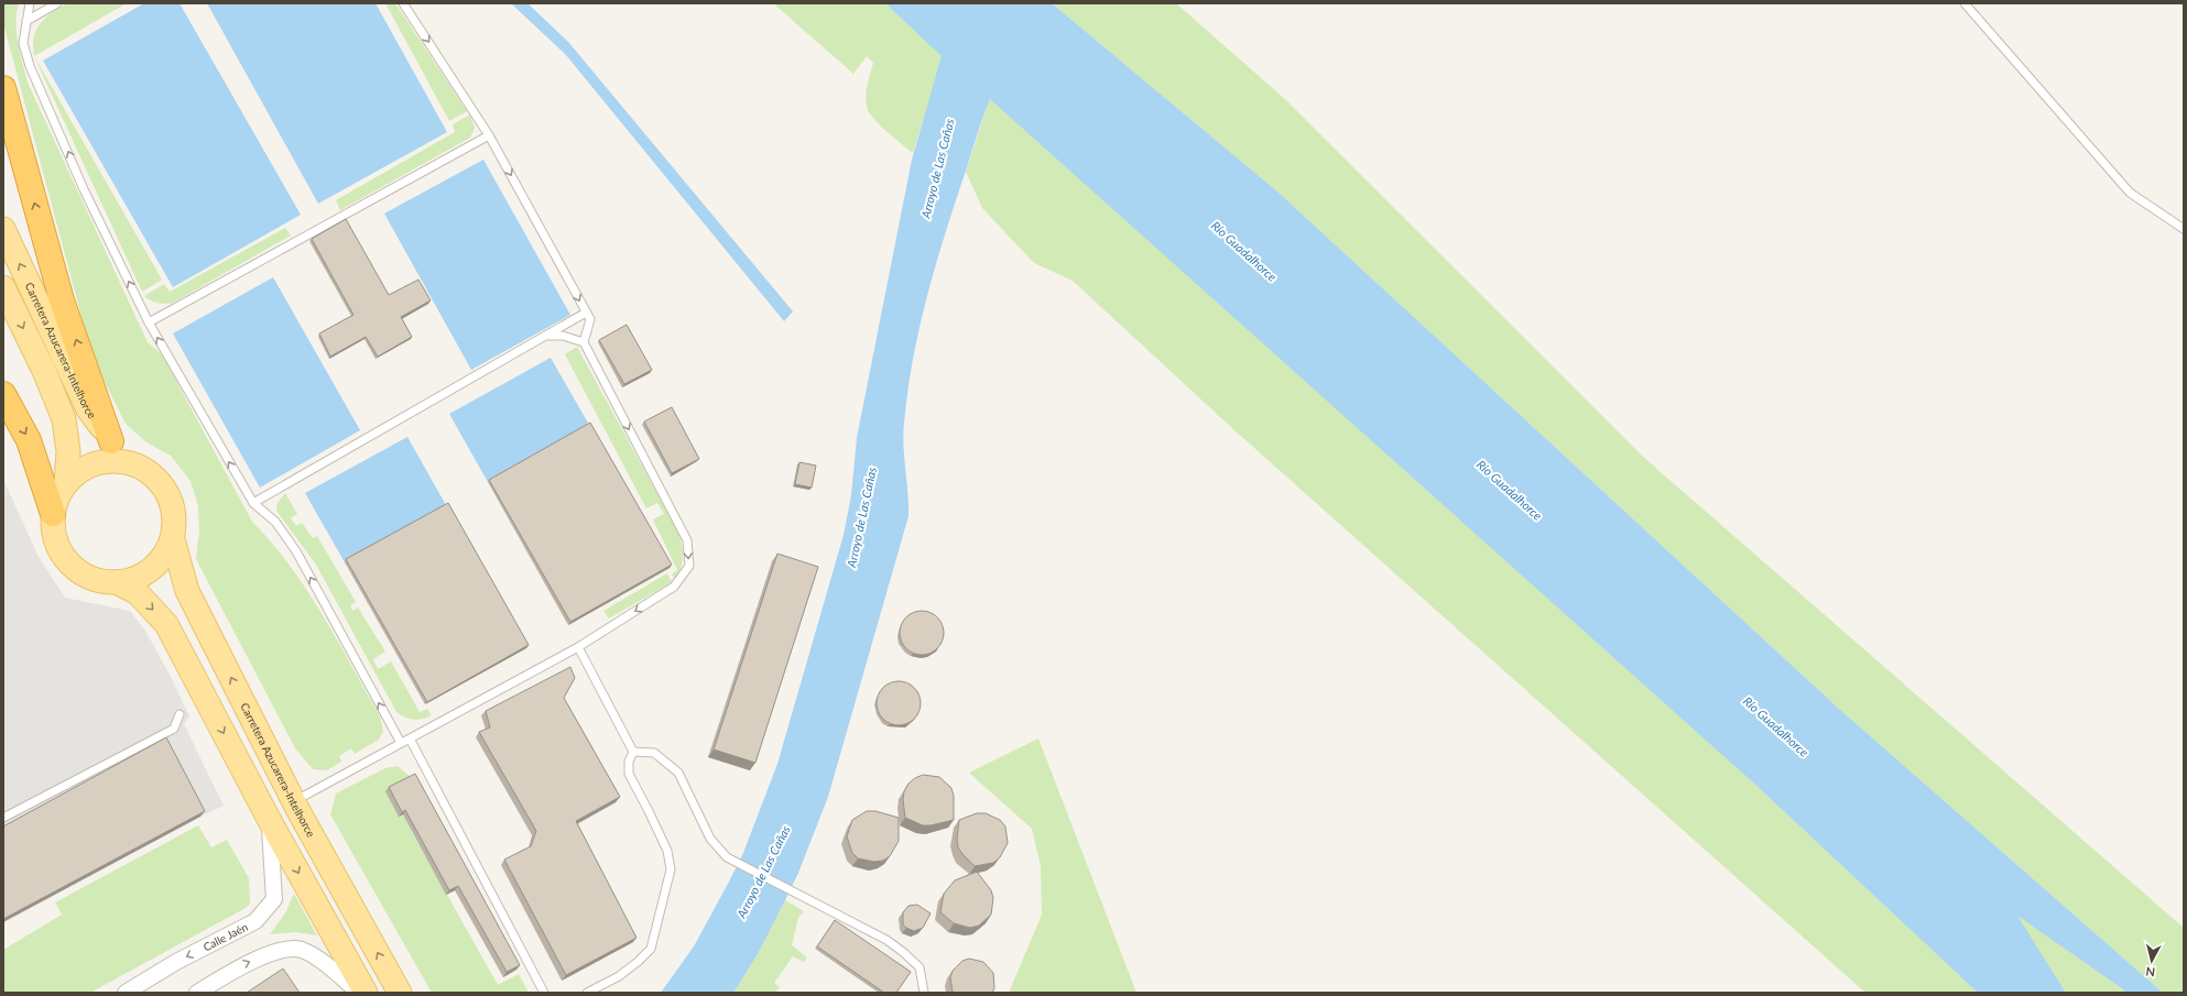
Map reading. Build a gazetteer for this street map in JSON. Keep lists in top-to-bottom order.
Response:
{
  "streets": {
    "main road": ["Carretera Azucarera-Intelhorce"],
    "street": ["Calle Jaén"]
  },
  "one_way": ["Calle Jaén"],
  "water": ["Arroyo de Las Cañas", "Río Guadalhorce"],
  "north": "bottom"
}
